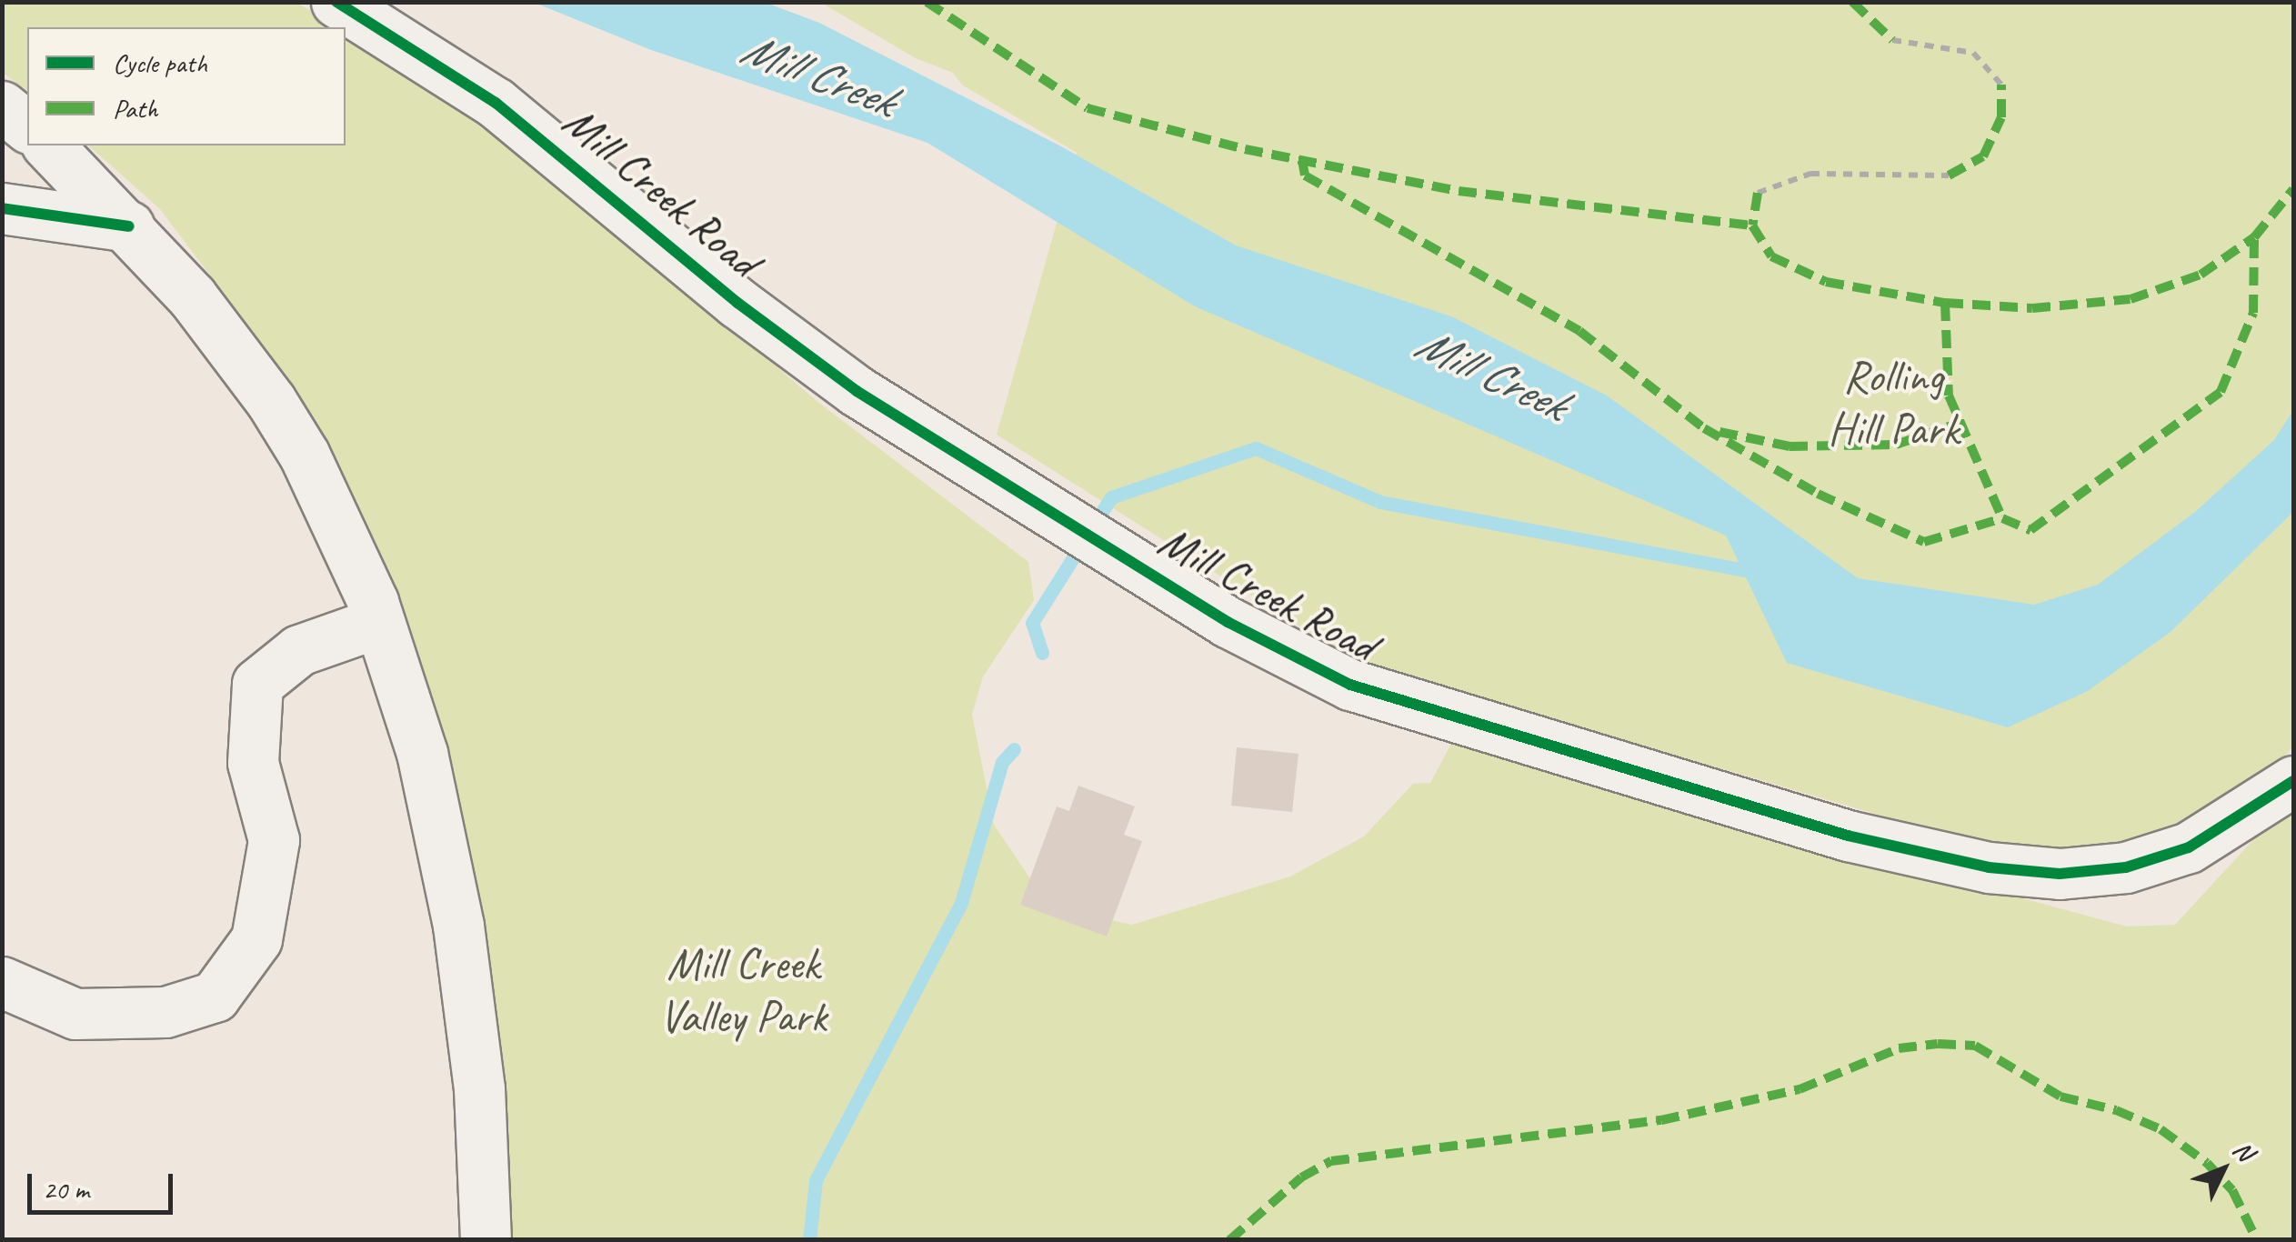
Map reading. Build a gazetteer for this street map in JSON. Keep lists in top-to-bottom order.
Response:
{
  "streets": {
    "street": ["Mill Creek Road"]
  },
  "water": ["Mill Creek"],
  "parks": ["Rolling Hill Park", "Mill Creek Valley Park"],
  "legend": ["Cycle path", "Path"],
  "scale_bar": "20 m",
  "north": "top right"
}
